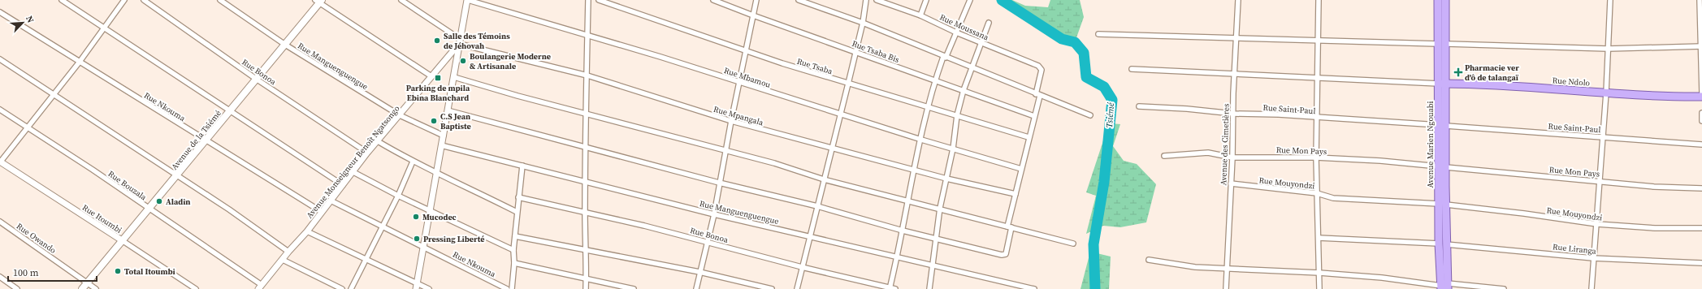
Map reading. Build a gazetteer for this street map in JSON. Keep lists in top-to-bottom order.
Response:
{
  "streets": {
    "main road": ["Rue Ndolo", "Avenue de la Tsiémé", "Avenue Marien Ngouabi"],
    "street": [
      "Rue Moussana",
      "Rue Tsaba Bis",
      "Rue Manguenguengue",
      "Rue Tsaba",
      "Rue Bonoa",
      "Rue Mbamou",
      "Rue Nkouma",
      "Rue Saint-Paul",
      "Rue Mpangala",
      "Avenue des Cimetières",
      "Rue Mon Pays",
      "Avenue Monseigneur Benoît Ngatsongo",
      "Rue Mouyondzi",
      "Rue Bouzala",
      "Rue Itoumbi",
      "Rue Owando",
      "Rue Liranga"
    ]
  },
  "crossings": [
    ["Rue Manguenguengue", "Avenue de la Tsiémé"],
    ["Rue Manguenguengue", "Avenue Monseigneur Benoît Ngatsongo"],
    ["Rue Bonoa", "Avenue de la Tsiémé"],
    ["Rue Bonoa", "Avenue Monseigneur Benoît Ngatsongo"],
    ["Rue Ndolo", "Avenue Marien Ngouabi"],
    ["Rue Nkouma", "Avenue de la Tsiémé"],
    ["Rue Nkouma", "Avenue Monseigneur Benoît Ngatsongo"],
    ["Rue Saint-Paul", "Avenue des Cimetières"],
    ["Rue Saint-Paul", "Avenue Marien Ngouabi"],
    ["Rue Mpangala", "Avenue Monseigneur Benoît Ngatsongo"],
    ["Avenue de la Tsiémé", "Rue Bouzala"],
    ["Avenue de la Tsiémé", "Rue Itoumbi"],
    ["Avenue de la Tsiémé", "Rue Owando"],
    ["Avenue des Cimetières", "Rue Mon Pays"],
    ["Avenue des Cimetières", "Rue Mouyondzi"],
    ["Avenue Marien Ngouabi", "Rue Mon Pays"],
    ["Avenue Marien Ngouabi", "Rue Mouyondzi"],
    ["Avenue Marien Ngouabi", "Rue Liranga"],
    ["Avenue Monseigneur Benoît Ngatsongo", "Rue Bouzala"]
  ],
  "water": ["Tsiémé"],
  "places": {
    "other": [
      "Salle des Témoins de Jéhovah",
      "Boulangerie Moderne & Artisanale",
      "C.S Jean Baptiste",
      "Aladin",
      "Mucodec",
      "Pressing Liberté",
      "Total Itoumbi"
    ],
    "health": ["Pharmacie ver d'ô de talangaï"],
    "transit": ["Parking de mpila Ebina Blanchard"]
  },
  "scale_bar": "100 m",
  "north": "top right"
}
